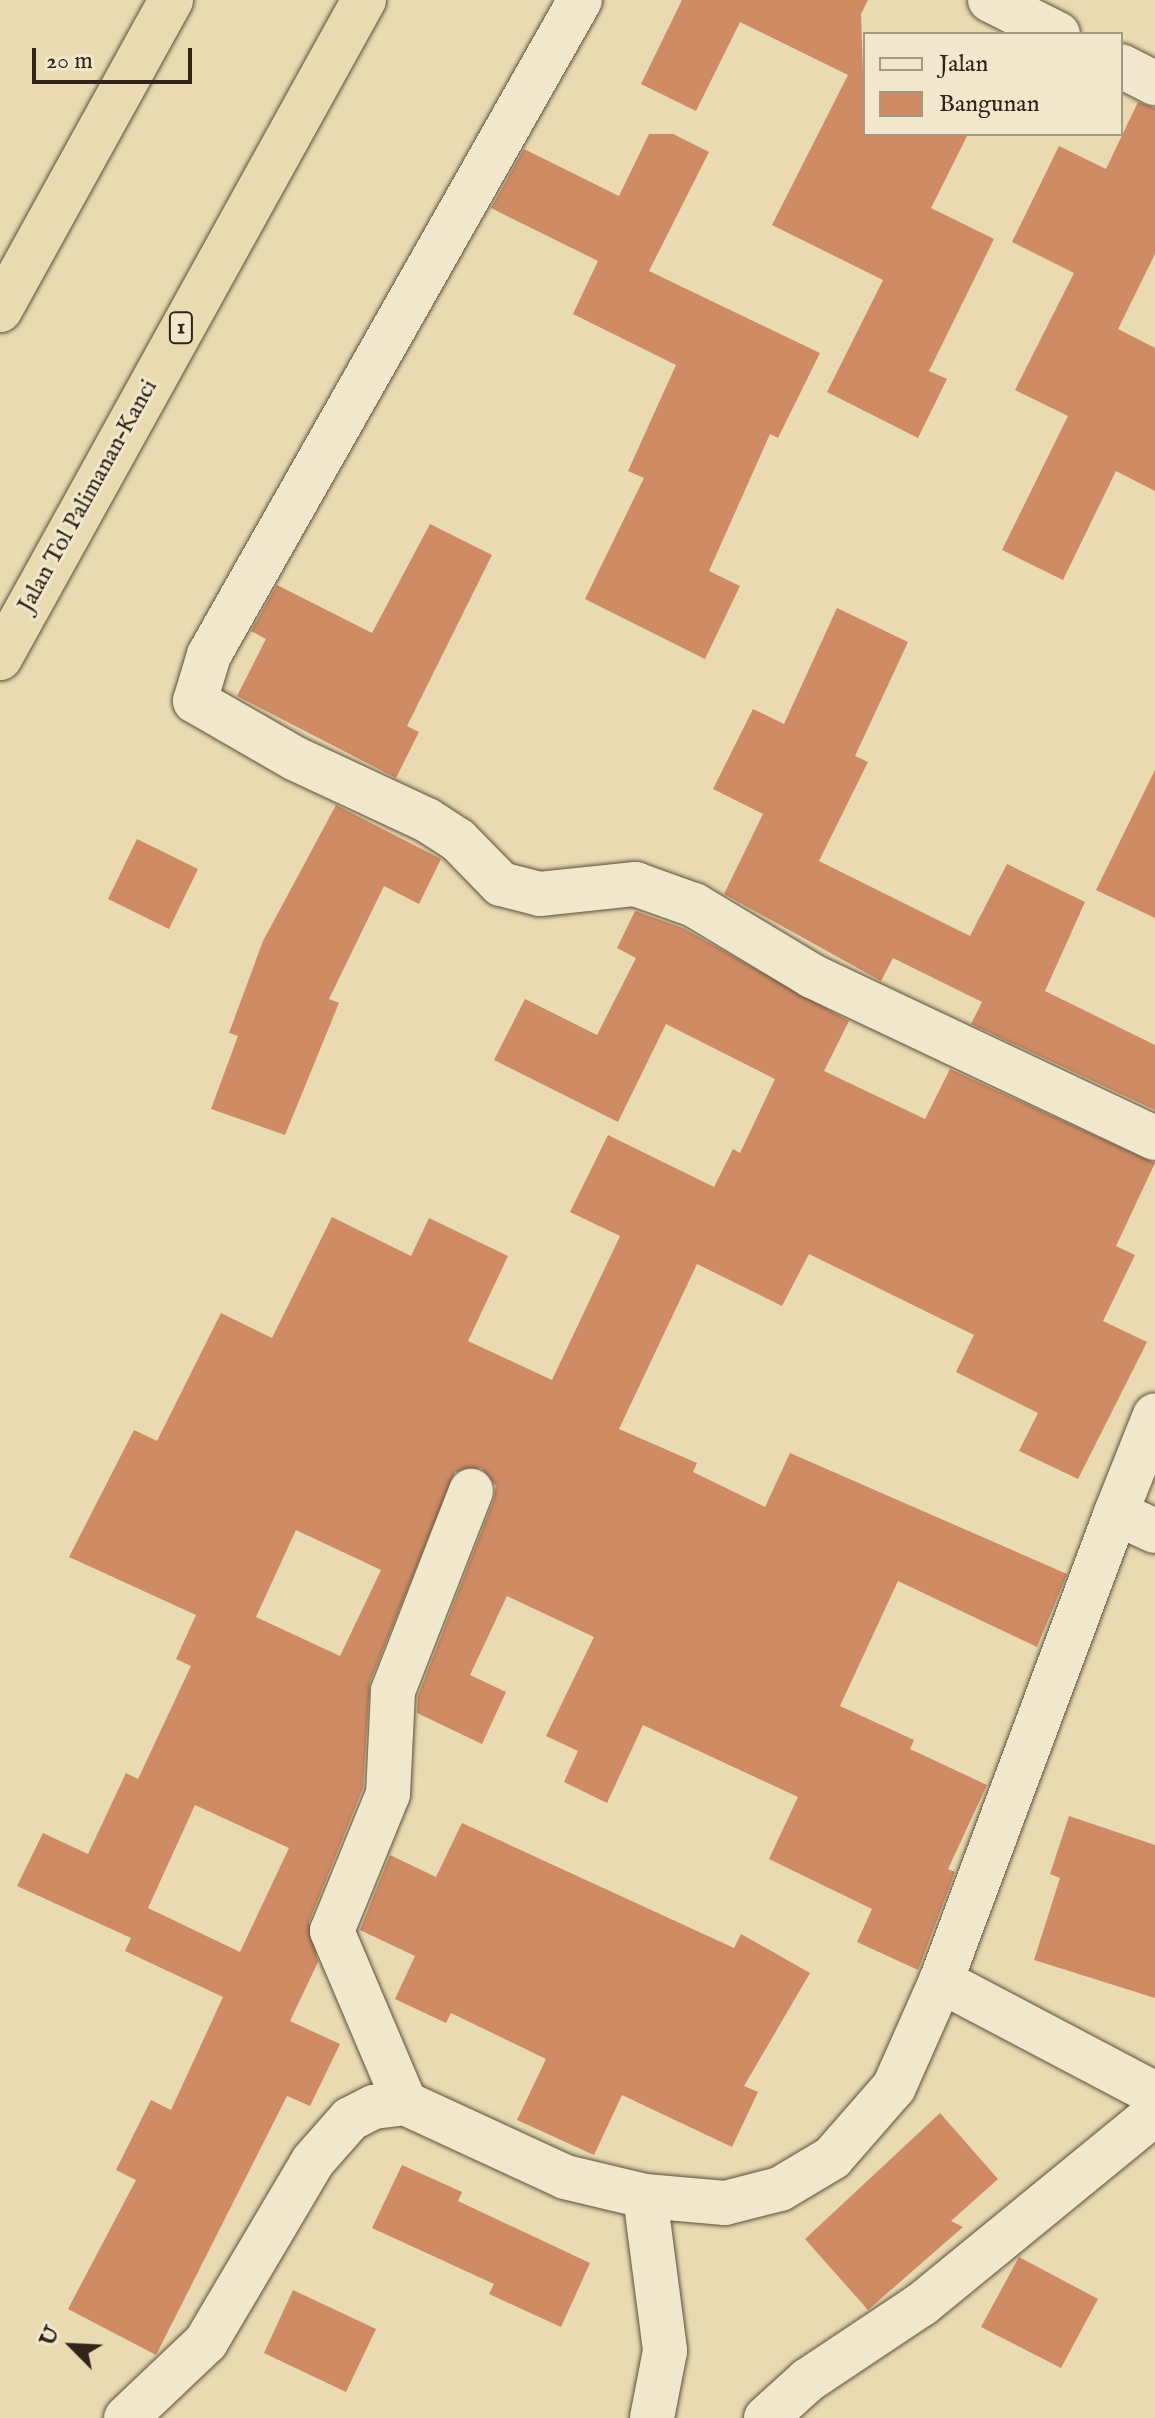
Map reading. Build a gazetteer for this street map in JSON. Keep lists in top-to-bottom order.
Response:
{
  "streets": {
    "highway": ["1", "Jalan Tol Palimanan–Kanci"]
  },
  "legend": ["Jalan", "Bangunan"],
  "scale_bar": "20 m",
  "north": "top left"
}
